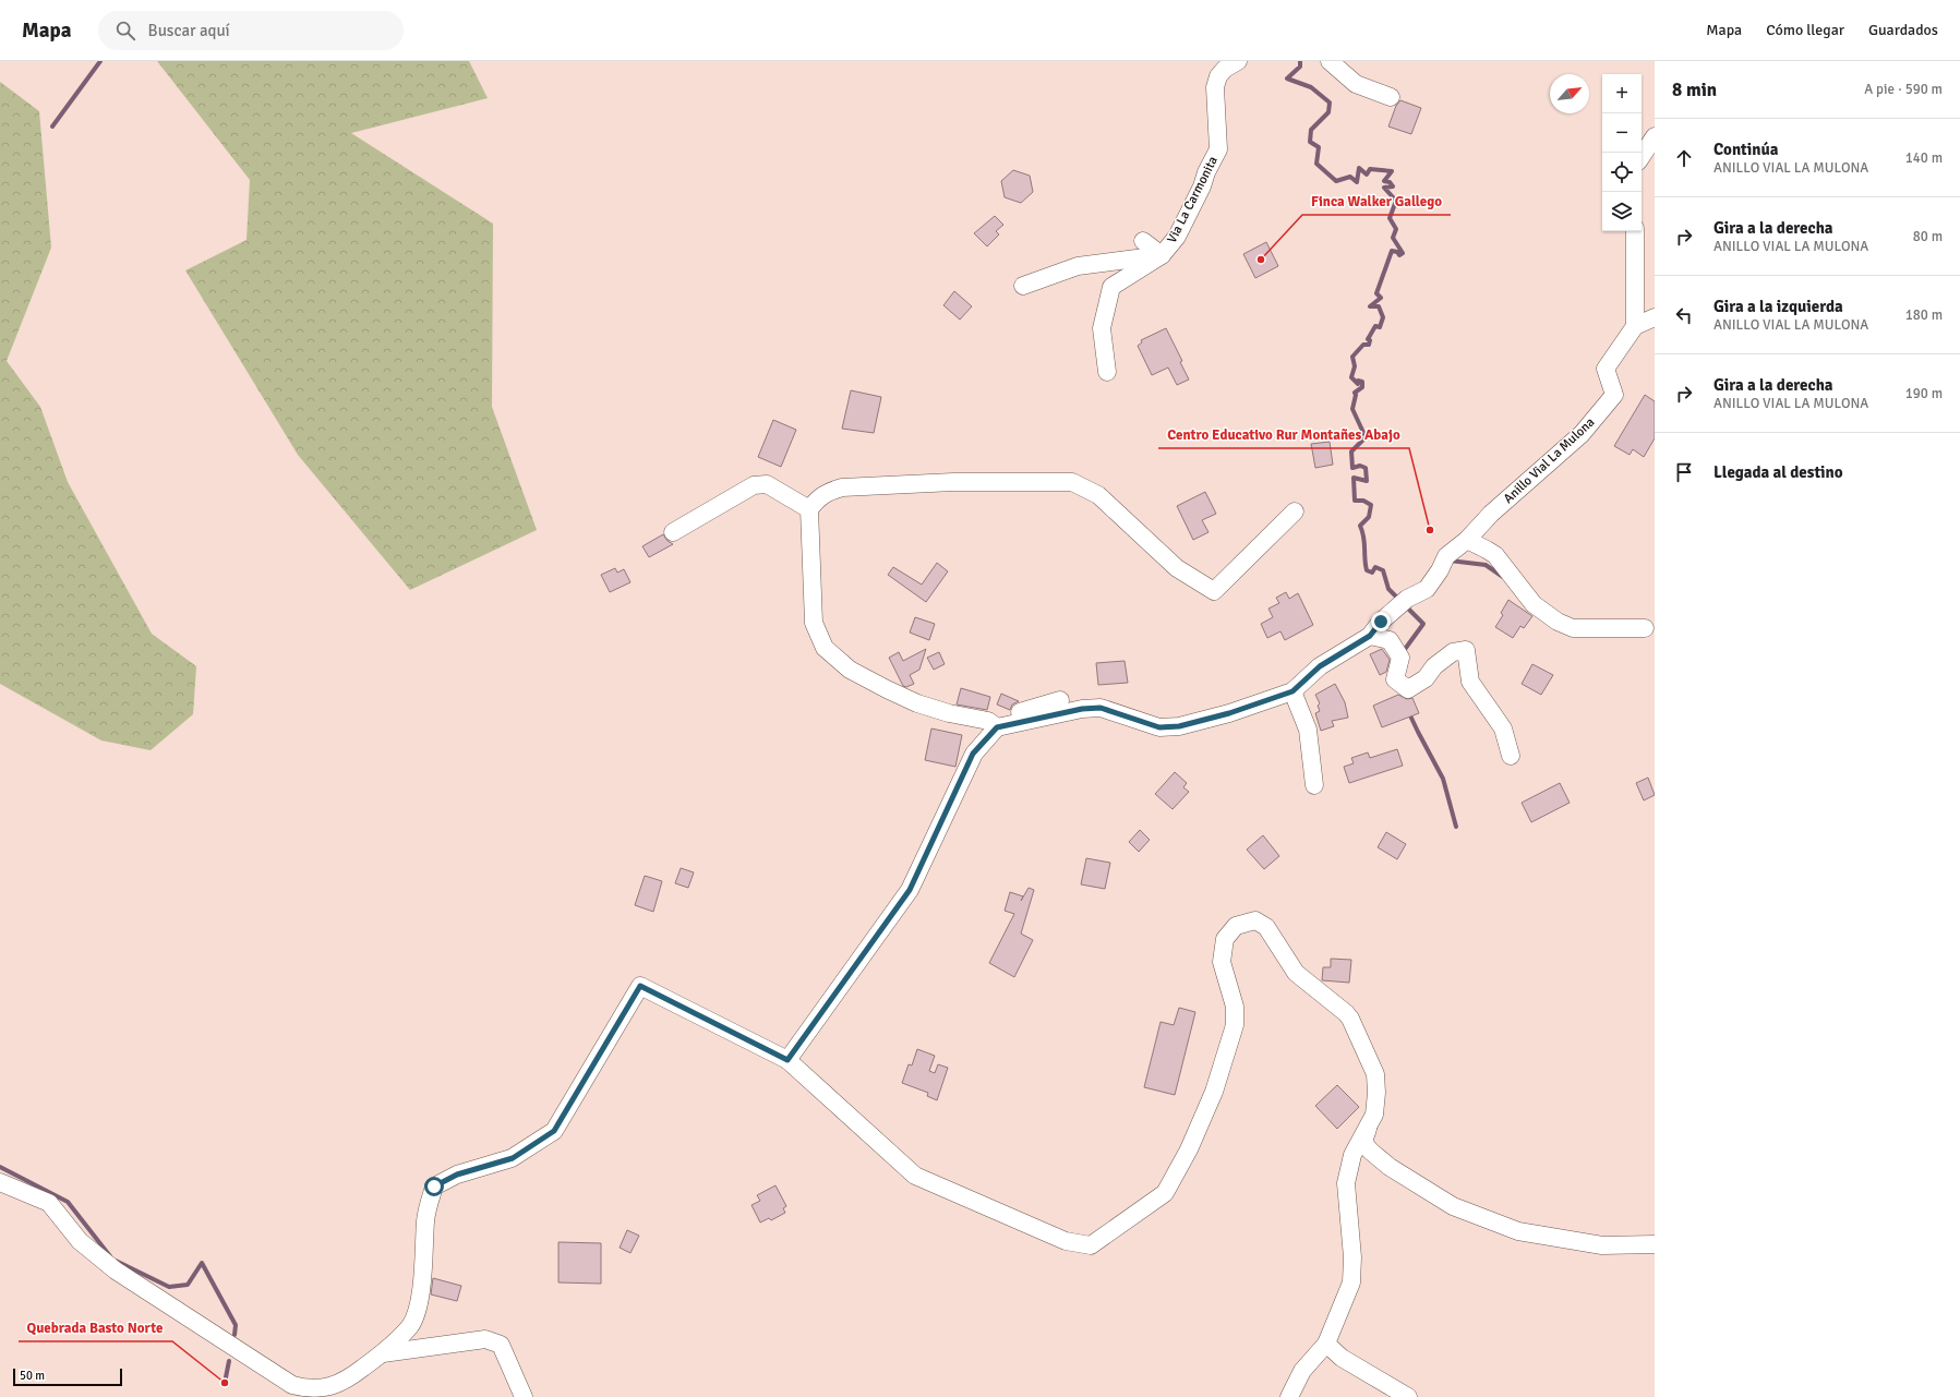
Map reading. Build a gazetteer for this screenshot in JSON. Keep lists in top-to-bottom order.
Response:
{
  "streets": {
    "street": ["Via La Carmonita", "Anillo Vial La Mulona"]
  },
  "places": ["Finca Walker Gallego", "Centro Educativo Rur Montañes Abajo", "Quebrada Basto Norte"],
  "scale_bar": "50 m",
  "north": "top right",
  "page": {
    "header": "Mapa",
    "search": "Buscar aquí",
    "nav": ["Mapa", "Cómo llegar", "Guardados"],
    "heading": ["8 min", "A pie · 590 m"],
    "map_buttons": ["+", "−"],
    "list": [
      ["Continúa", "ANILLO VIAL LA MULONA", "140 m"],
      ["Gira a la derecha", "ANILLO VIAL LA MULONA", "80 m"],
      ["Gira a la izquierda", "ANILLO VIAL LA MULONA", "180 m"],
      ["Gira a la derecha", "ANILLO VIAL LA MULONA", "190 m"],
      "Llegada al destino"
    ],
    "scale": "50 m"
  }
}
